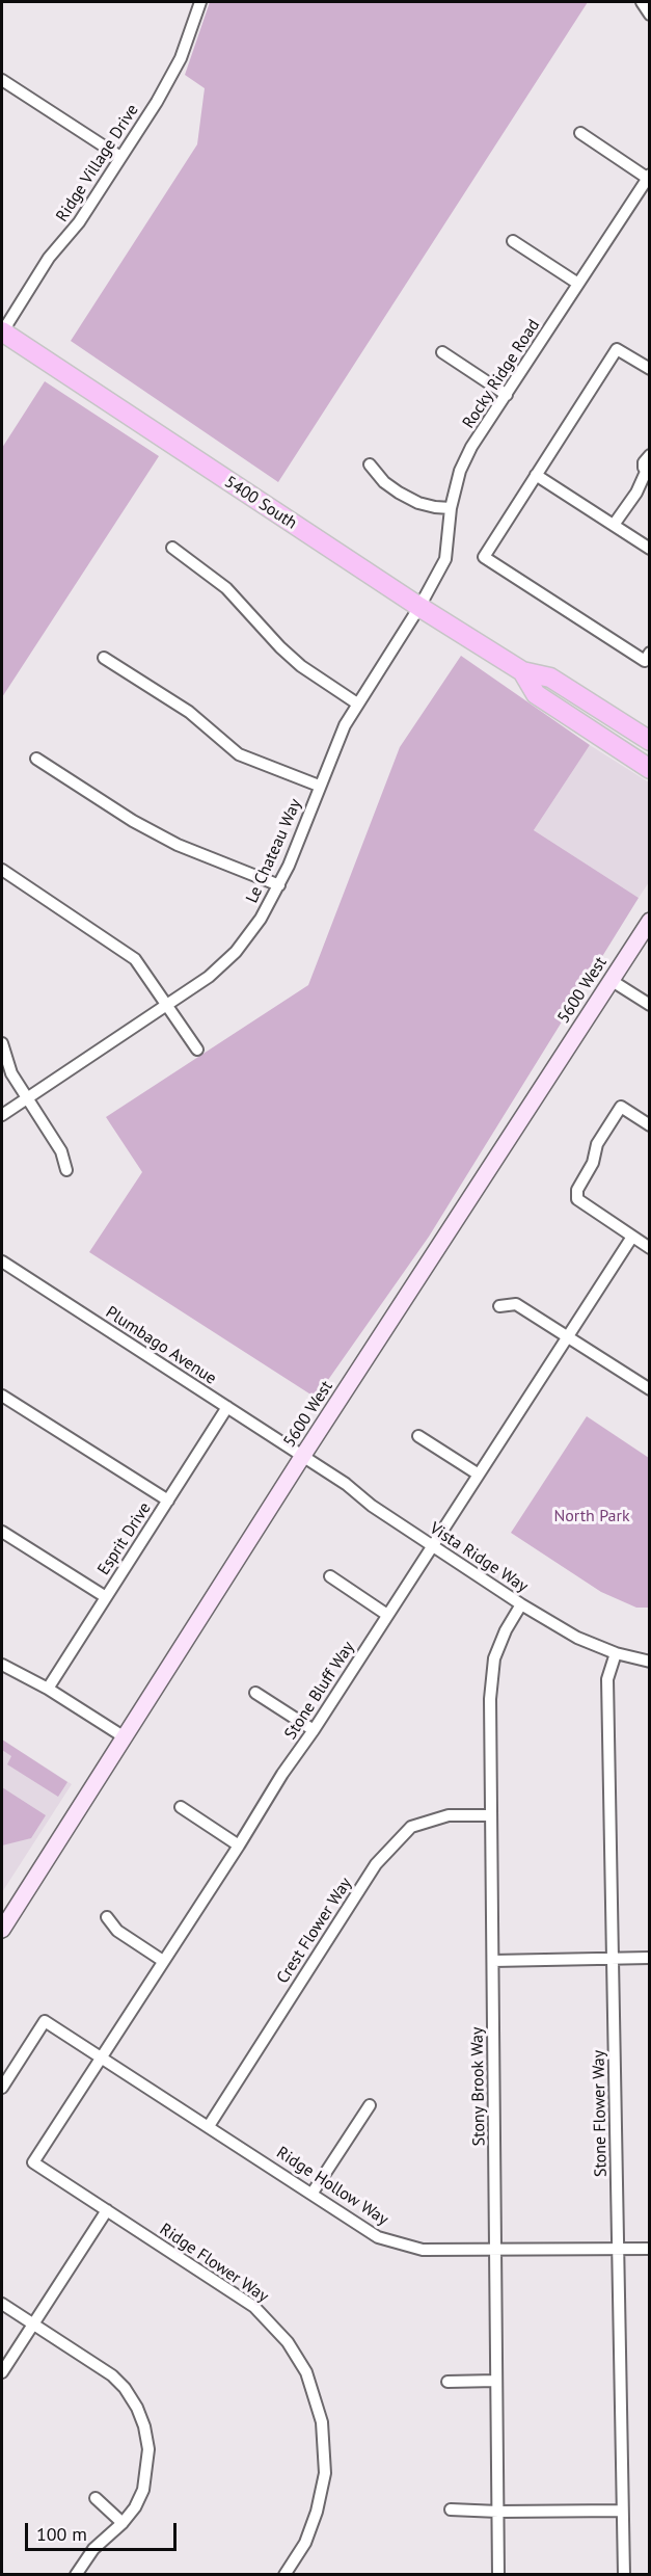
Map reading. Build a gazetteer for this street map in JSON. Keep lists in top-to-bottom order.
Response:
{
  "streets": {
    "main road": ["5400 South", "5600 West"],
    "street": [
      "Ridge Village Drive",
      "Rocky Ridge Road",
      "Le Chateau Way",
      "Plumbago Avenue",
      "Esprit Drive",
      "Vista Ridge Way",
      "Stone Bluff Way",
      "Crest Flower Way",
      "Stony Brook Way",
      "Stone Flower Way",
      "Ridge Hollow Way",
      "Ridge Flower Way"
    ]
  },
  "crossings": [
    ["Ridge Village Drive", "5400 South"],
    ["Rocky Ridge Road", "5400 South"],
    ["Rocky Ridge Road", "Le Chateau Way"],
    ["5400 South", "Le Chateau Way"],
    ["5600 West", "Plumbago Avenue"],
    ["5600 West", "Vista Ridge Way"],
    ["Plumbago Avenue", "Esprit Drive"],
    ["Plumbago Avenue", "Vista Ridge Way"],
    ["Vista Ridge Way", "Stone Bluff Way"],
    ["Vista Ridge Way", "Stony Brook Way"],
    ["Vista Ridge Way", "Stone Flower Way"],
    ["Stone Bluff Way", "Ridge Hollow Way"],
    ["Stone Bluff Way", "Ridge Flower Way"],
    ["Crest Flower Way", "Stony Brook Way"],
    ["Crest Flower Way", "Ridge Hollow Way"],
    ["Stony Brook Way", "Ridge Hollow Way"],
    ["Stone Flower Way", "Ridge Hollow Way"]
  ],
  "parks": ["North Park"],
  "scale_bar": "100 m"
}
